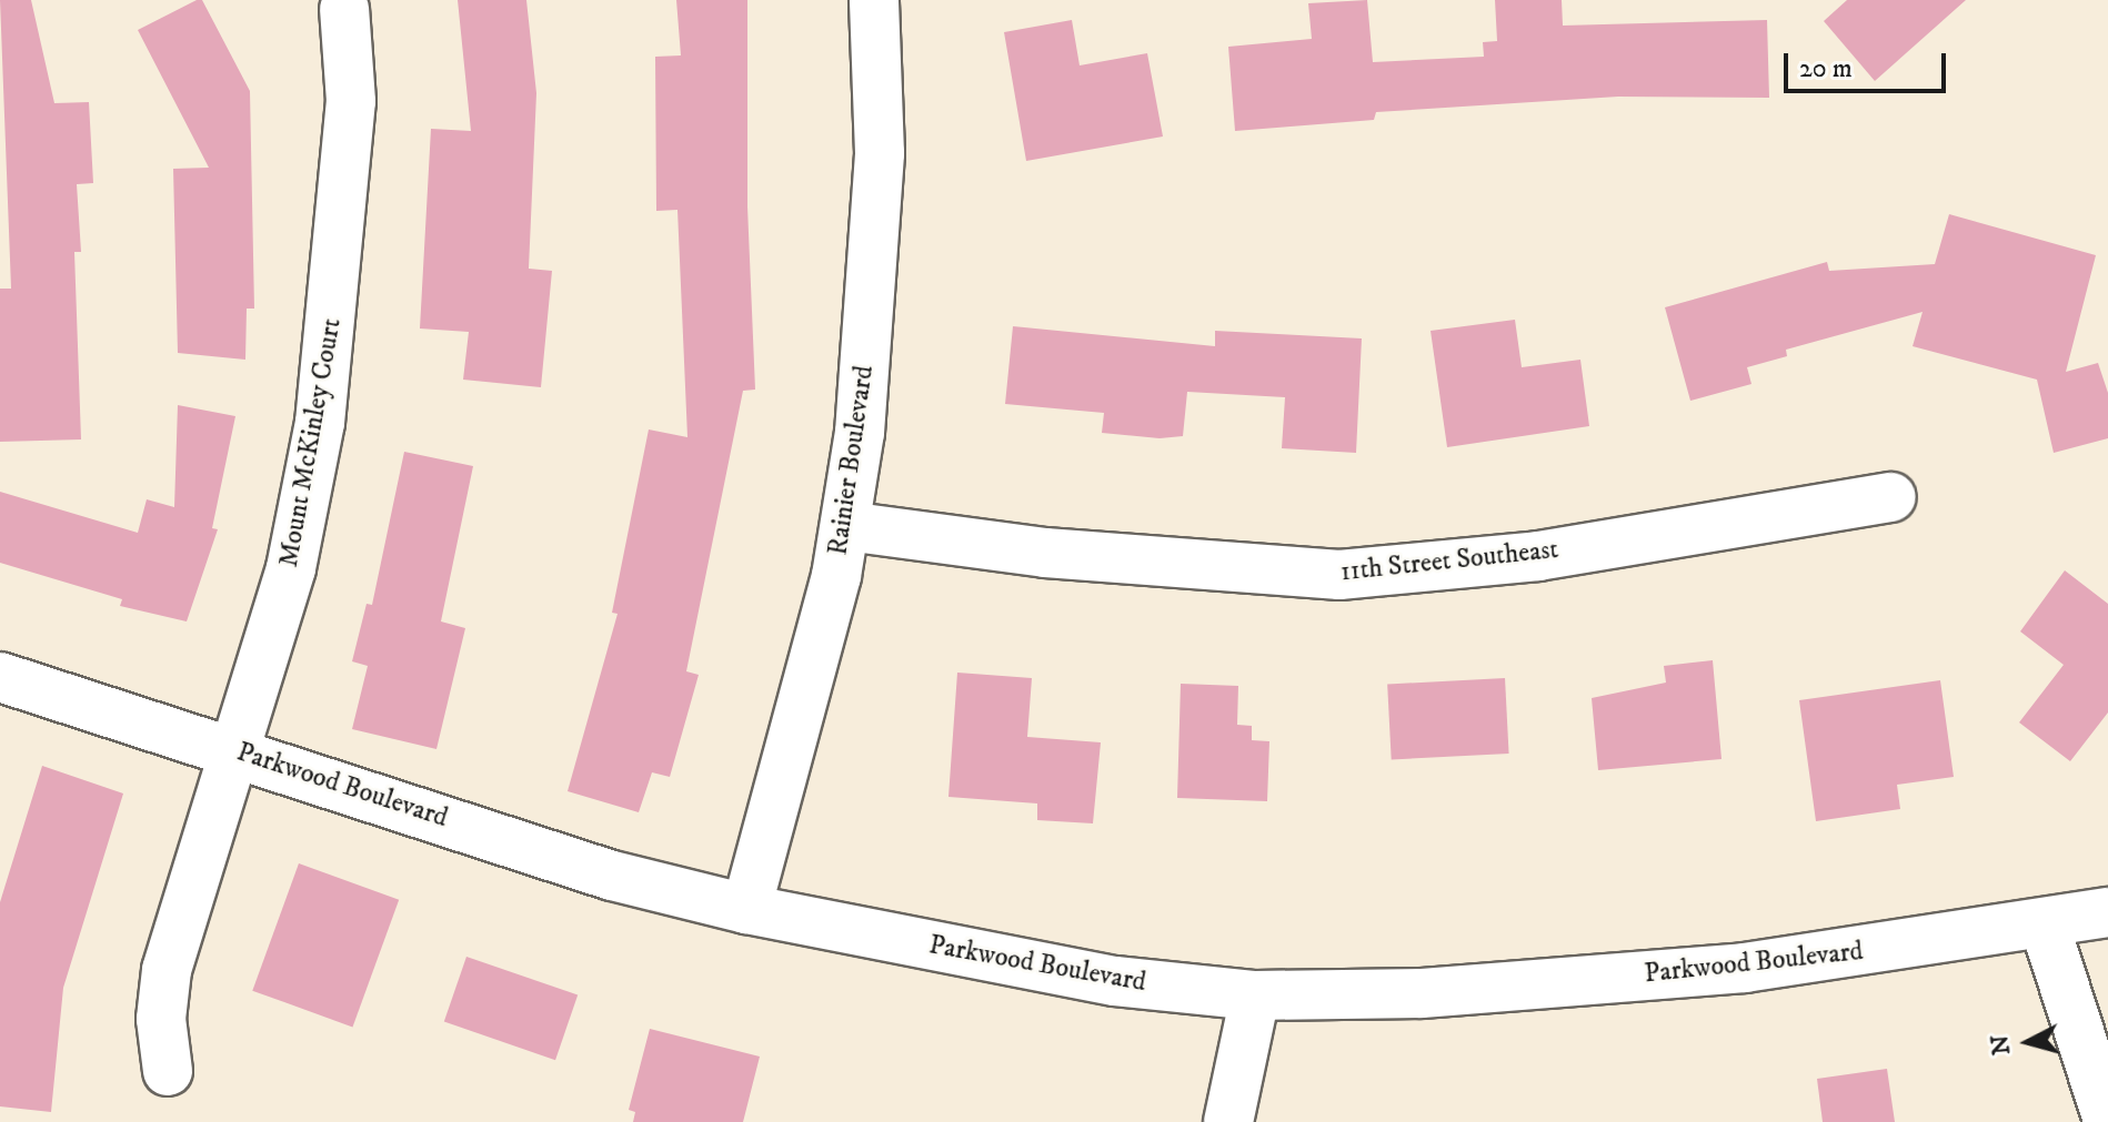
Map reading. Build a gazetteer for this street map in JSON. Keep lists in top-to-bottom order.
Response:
{
  "streets": {
    "street": [
      "Mount McKinley Court",
      "Rainier Boulevard",
      "11th Street Southeast",
      "Parkwood Boulevard"
    ]
  },
  "crossings": [
    ["Mount McKinley Court", "Parkwood Boulevard"],
    ["Rainier Boulevard", "11th Street Southeast"],
    ["Rainier Boulevard", "Parkwood Boulevard"]
  ],
  "scale_bar": "20 m",
  "north": "left"
}
